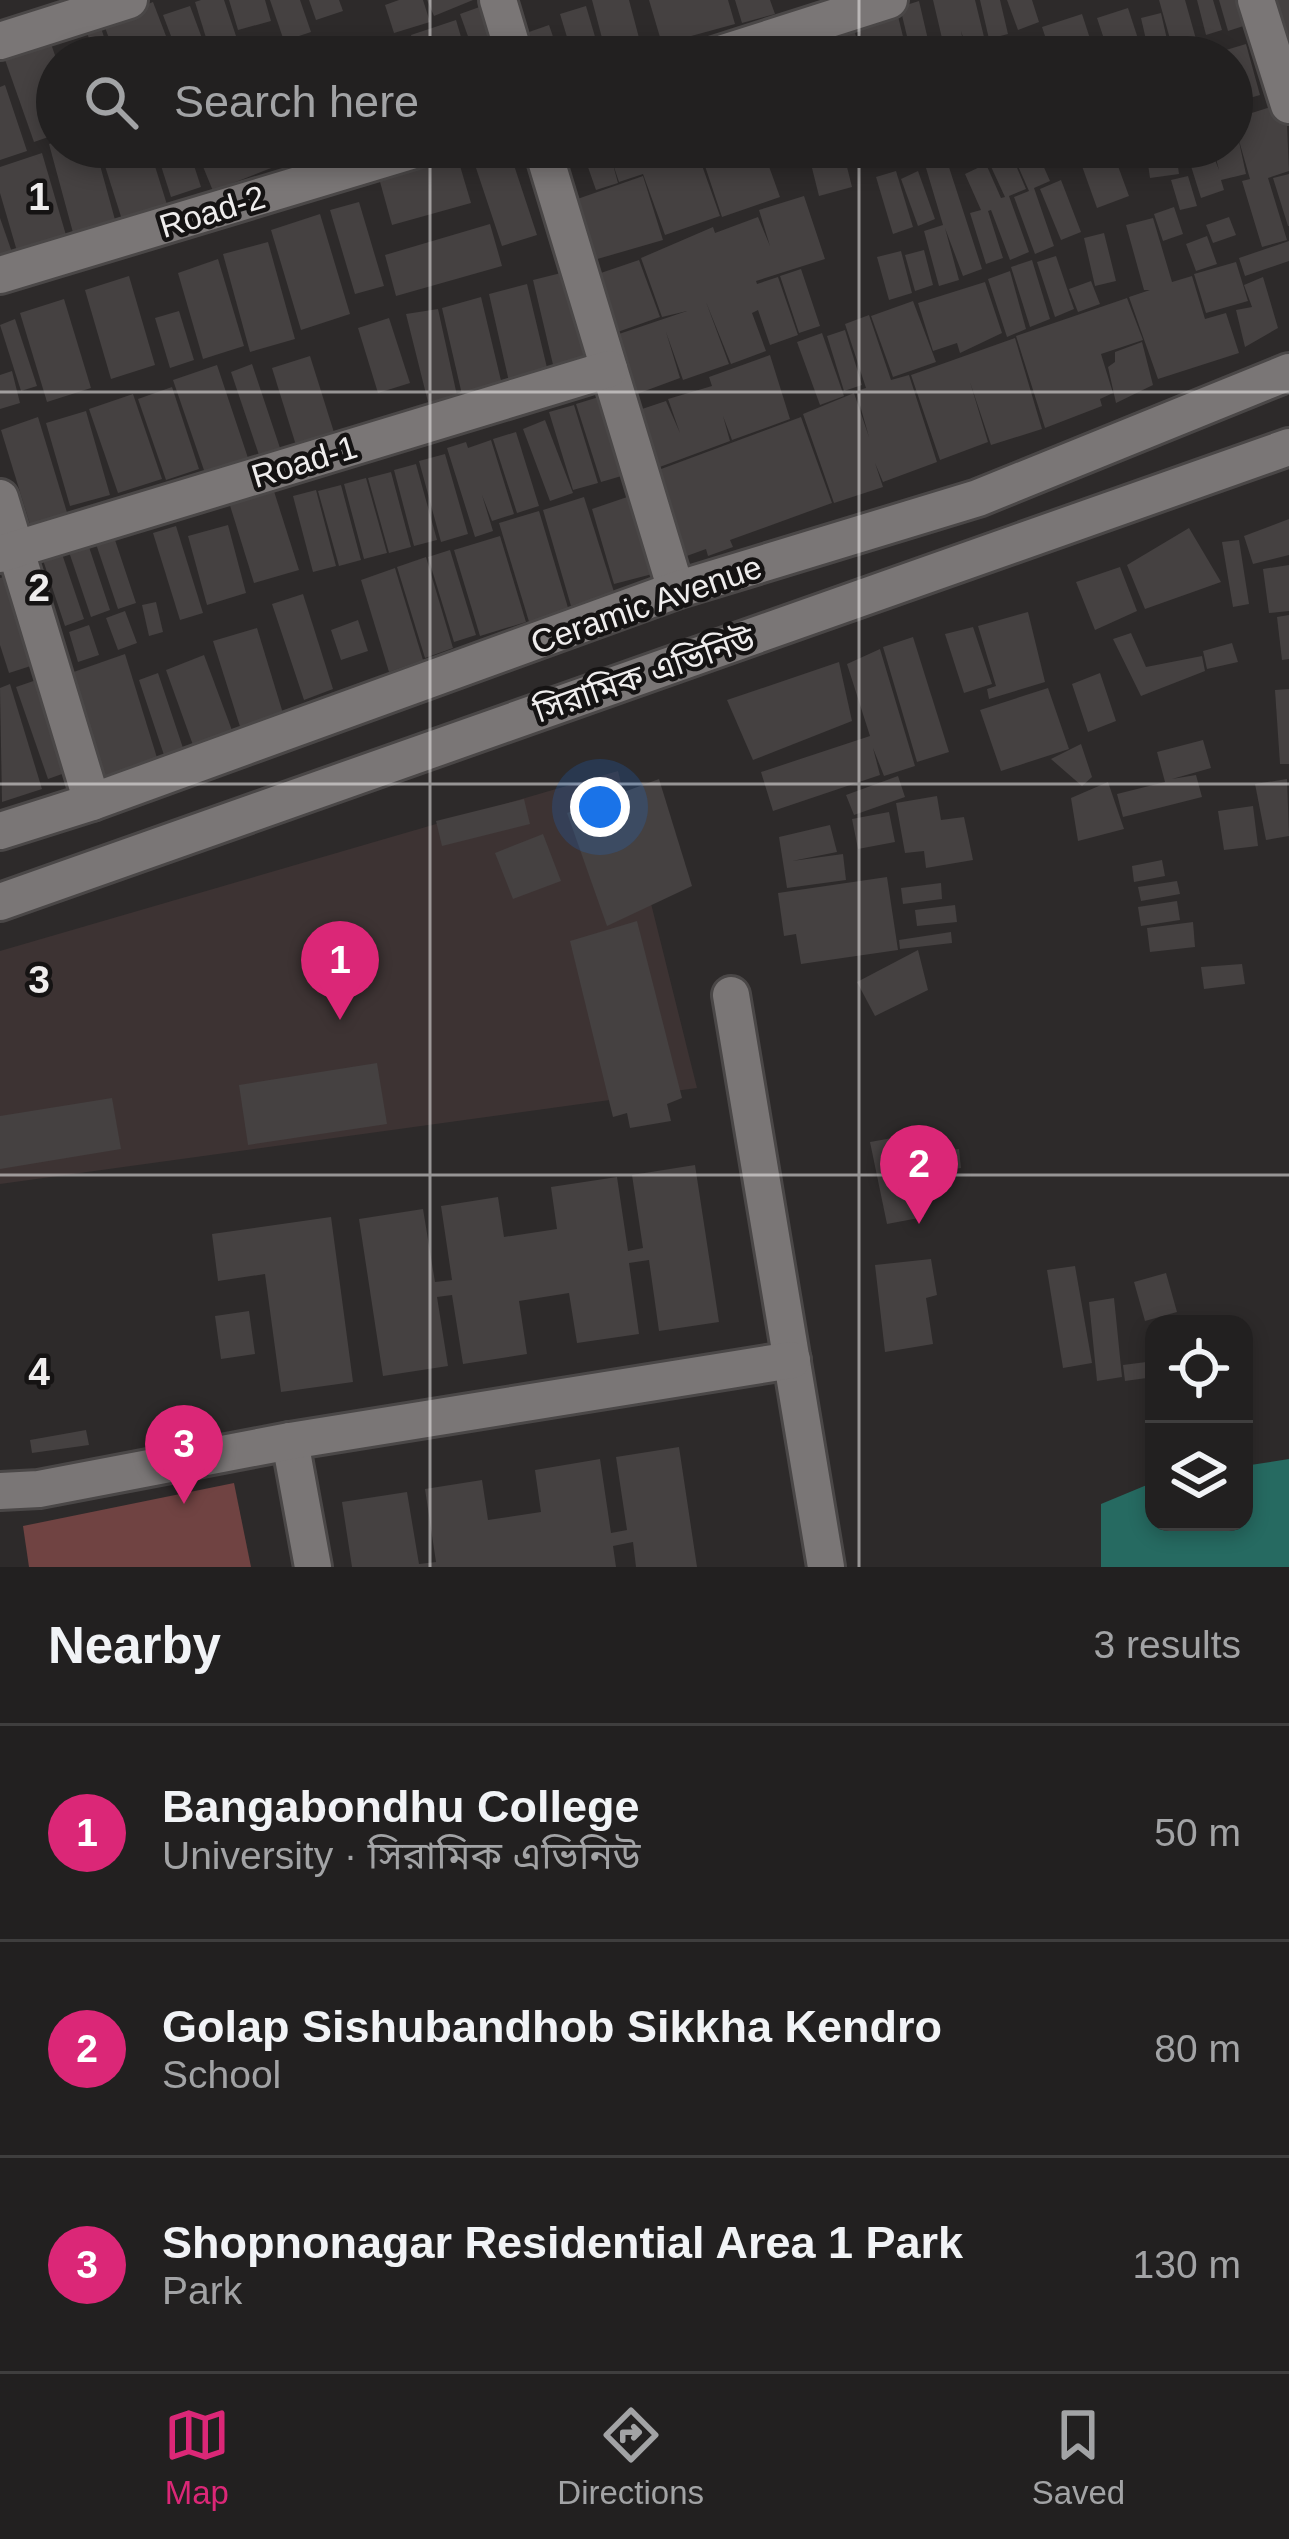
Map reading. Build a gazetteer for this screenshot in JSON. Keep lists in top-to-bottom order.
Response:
{
  "streets": {
    "street": [
      "Road-2",
      "Road-1",
      "Ceramic Avenue",
      "সিরামিক এভিনিউ"
    ]
  },
  "page": {
    "search": "Search here",
    "pins": ["1", "2", "3"],
    "heading": ["Nearby", "3 results"],
    "list": [
      {
        "mark": "1",
        "name": "Bangabondhu College",
        "note": "University · সিরামিক এভিনিউ",
        "value": "50 m"
      },
      {
        "mark": "2",
        "name": "Golap Sishubandhob Sikkha Kendro",
        "note": "School",
        "value": "80 m"
      },
      {
        "mark": "3",
        "name": "Shopnonagar Residential Area 1 Park",
        "note": "Park",
        "value": "130 m"
      }
    ],
    "nav": ["Map", "Directions", "Saved"]
  },
  "grid": {
    "rows": [
      "1",
      "2",
      "3",
      "4"
    ]
  }
}
